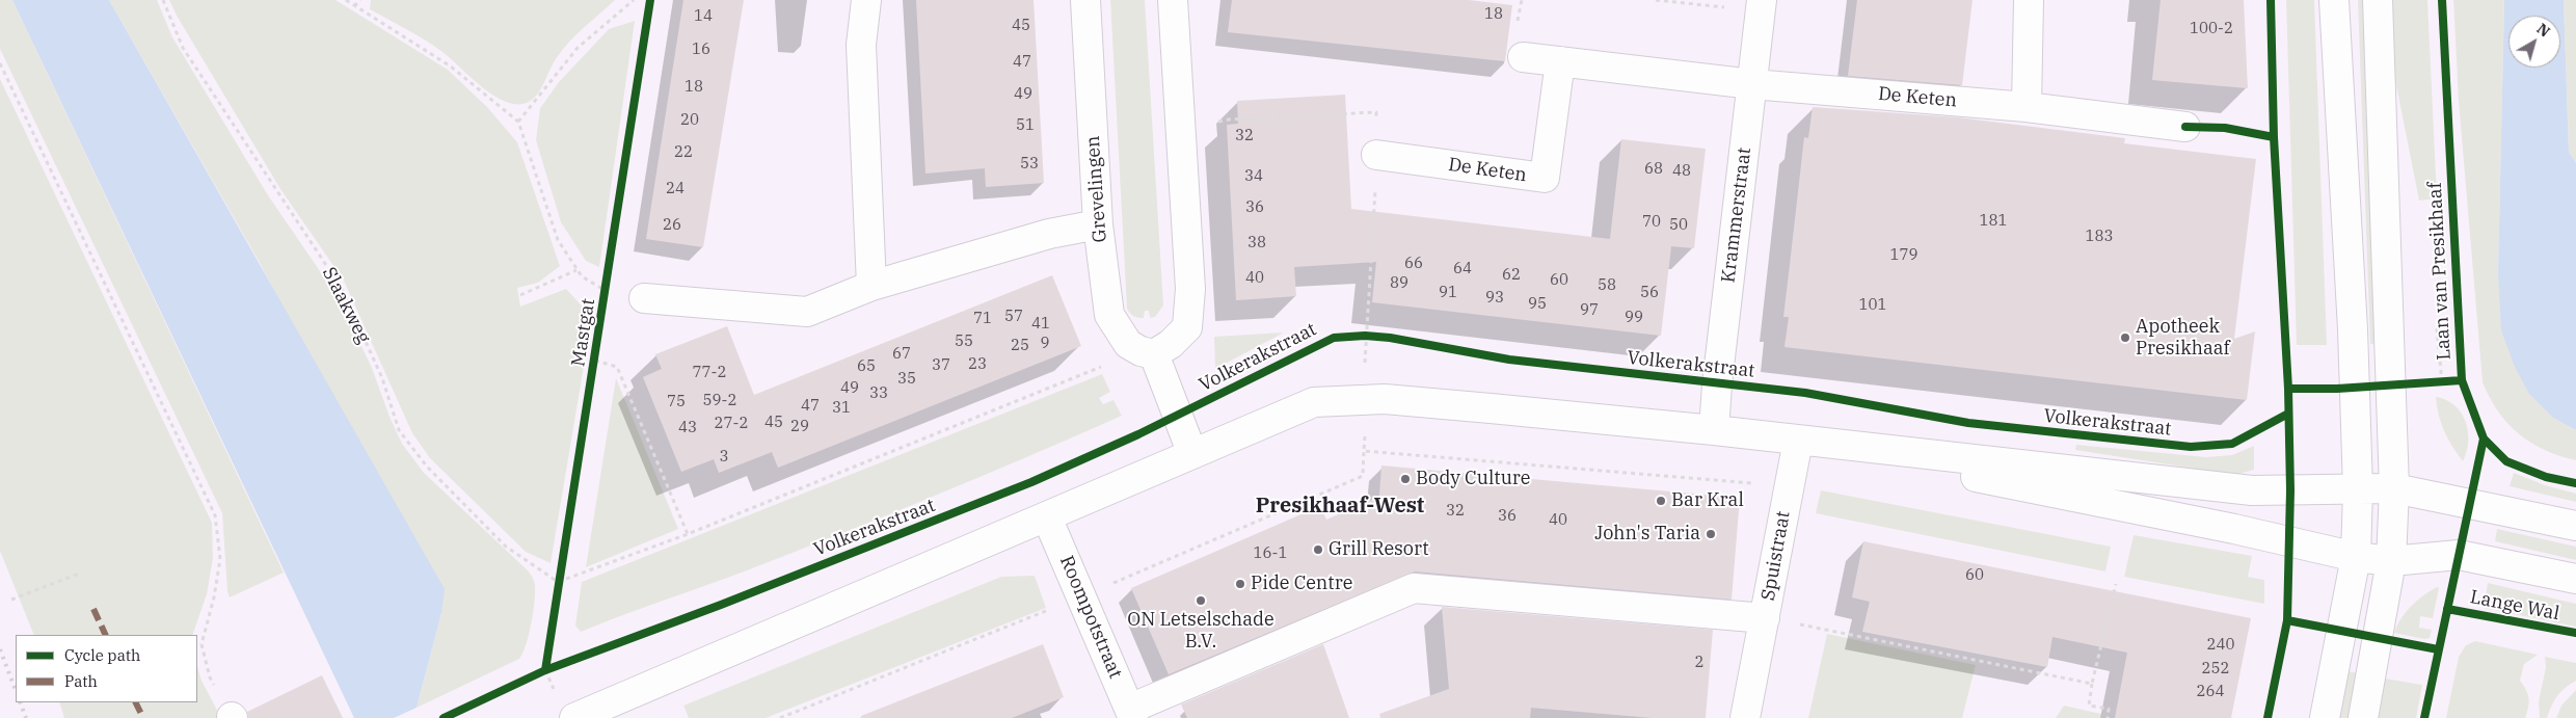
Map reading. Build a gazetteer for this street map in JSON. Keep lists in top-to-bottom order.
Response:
{
  "streets": {
    "street": [
      "De Keten",
      "Grevelingen",
      "Krammerstraat",
      "Spuistraat",
      "Roompotstraat"
    ],
    "path": ["Slaakweg"],
    "cycle path": [
      "Laan van Presikhaaf",
      "Mastgat",
      "Volkerakstraat",
      "Lange Wal"
    ]
  },
  "crossings": [
    ["De Keten", "Krammerstraat"]
  ],
  "districts": ["Presikhaaf-West"],
  "places": [
    "Apotheek Presikhaaf",
    "Body Culture",
    "Bar Kral",
    "John's Taria",
    "Grill Resort",
    "Pide Centre",
    "ON Letselschade B.V."
  ],
  "house_numbers": [
    "18",
    "14",
    "45",
    "100-2",
    "16",
    "47",
    "18",
    "49",
    "20",
    "51",
    "32",
    "22",
    "53",
    "68",
    "48",
    "34",
    "24",
    "36",
    "181",
    "70",
    "26",
    "50",
    "183",
    "38",
    "179",
    "66",
    "64",
    "62",
    "40",
    "60",
    "89",
    "58",
    "91",
    "56",
    "93",
    "95",
    "101",
    "97",
    "57",
    "99",
    "71",
    "41",
    "55",
    "9",
    "25",
    "67",
    "23",
    "37",
    "65",
    "77-2",
    "35",
    "49",
    "33",
    "59-2",
    "75",
    "47",
    "31",
    "45",
    "27-2",
    "29",
    "43",
    "3",
    "32",
    "36",
    "40",
    "16-1",
    "60",
    "240",
    "2",
    "252",
    "264"
  ],
  "legend": ["Cycle path", "Path"],
  "north": "top right"
}
